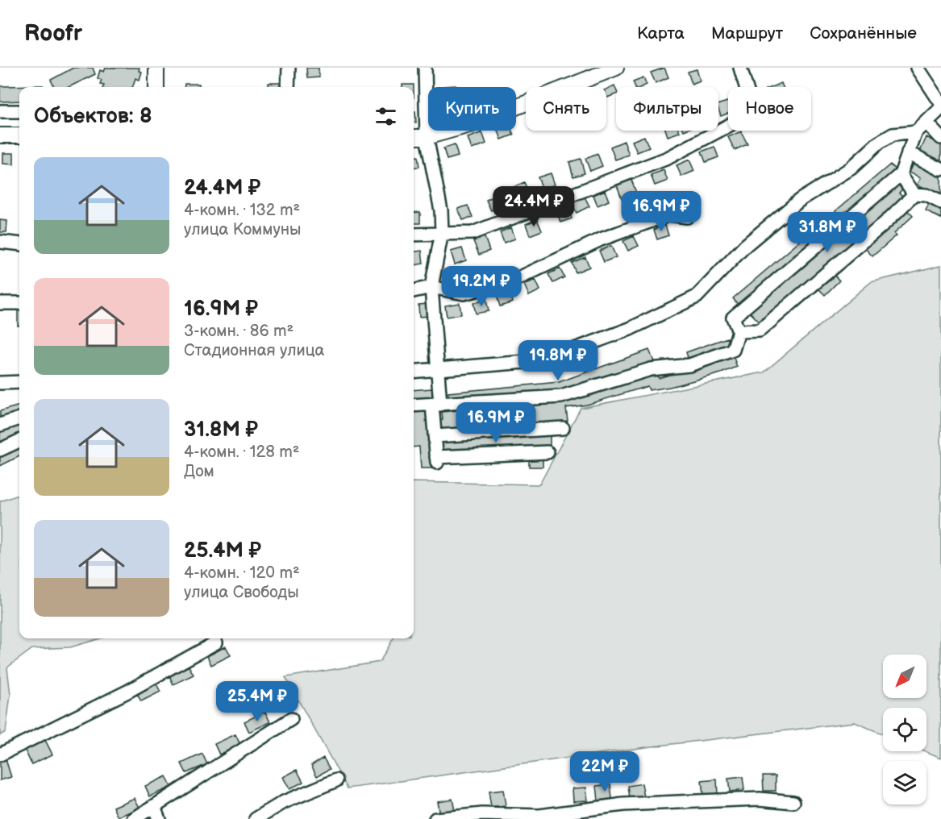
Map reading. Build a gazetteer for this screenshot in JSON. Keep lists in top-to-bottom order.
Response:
{
  "north": "bottom left",
  "page": {
    "header": "Roofr",
    "nav": ["Карта", "Маршрут", "Сохранённые"],
    "chip": [
      "Купить",
      "Снять",
      "Фильтры",
      "Новое"
    ],
    "heading": "Объектов: 8",
    "list": [
      {
        "name": "24.4M ₽",
        "note": "4-комн. · 132 m² · улица Коммуны"
      },
      {
        "name": "16.9M ₽",
        "note": "3-комн. · 86 m² · Стадионная улица"
      },
      {
        "name": "31.8M ₽",
        "note": "4-комн. · 128 m² · Дом"
      },
      {
        "name": "25.4M ₽",
        "note": "4-комн. · 120 m² · улица Свободы"
      }
    ],
    "price": [
      "24.4M ₽",
      "16.9M ₽",
      "31.8M ₽",
      "19.2M ₽",
      "19.8M ₽",
      "16.9M ₽",
      "25.4M ₽",
      "22M ₽"
    ]
  }
}
